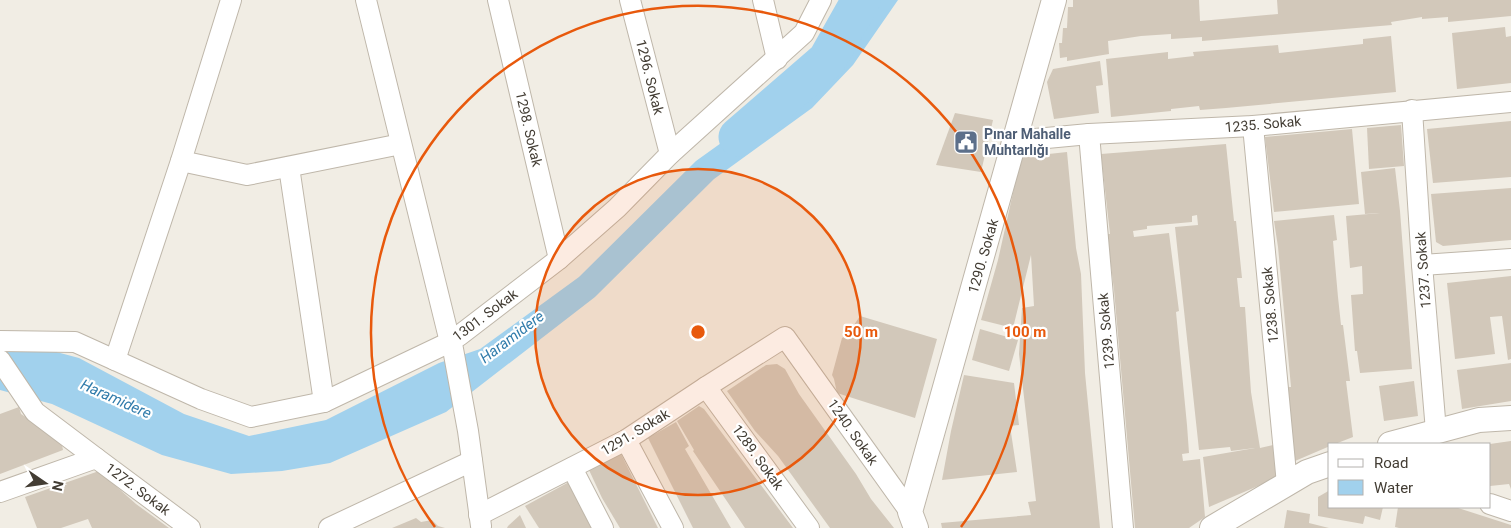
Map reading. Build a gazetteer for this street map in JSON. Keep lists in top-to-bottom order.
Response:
{
  "streets": {
    "street": [
      "1296. Sokak",
      "1235. Sokak",
      "1298. Sokak",
      "1290. Sokak",
      "1237. Sokak",
      "1238. Sokak",
      "1301. Sokak",
      "1239. Sokak",
      "1291. Sokak",
      "1240. Sokak",
      "1289. Sokak",
      "1272. Sokak"
    ]
  },
  "crossings": [
    ["1296. Sokak", "1301. Sokak"],
    ["1235. Sokak", "1290. Sokak"],
    ["1235. Sokak", "1237. Sokak"],
    ["1235. Sokak", "1238. Sokak"],
    ["1235. Sokak", "1239. Sokak"],
    ["1298. Sokak", "1301. Sokak"],
    ["1290. Sokak", "1240. Sokak"],
    ["1291. Sokak", "1240. Sokak"],
    ["1291. Sokak", "1289. Sokak"]
  ],
  "water": ["Haramidere"],
  "places": {
    "public building": ["Pınar Mahalle Muhtarlığı"]
  },
  "legend": ["Road", "Water"],
  "north": "right",
  "rings": ["50 m", "100 m"]
}
